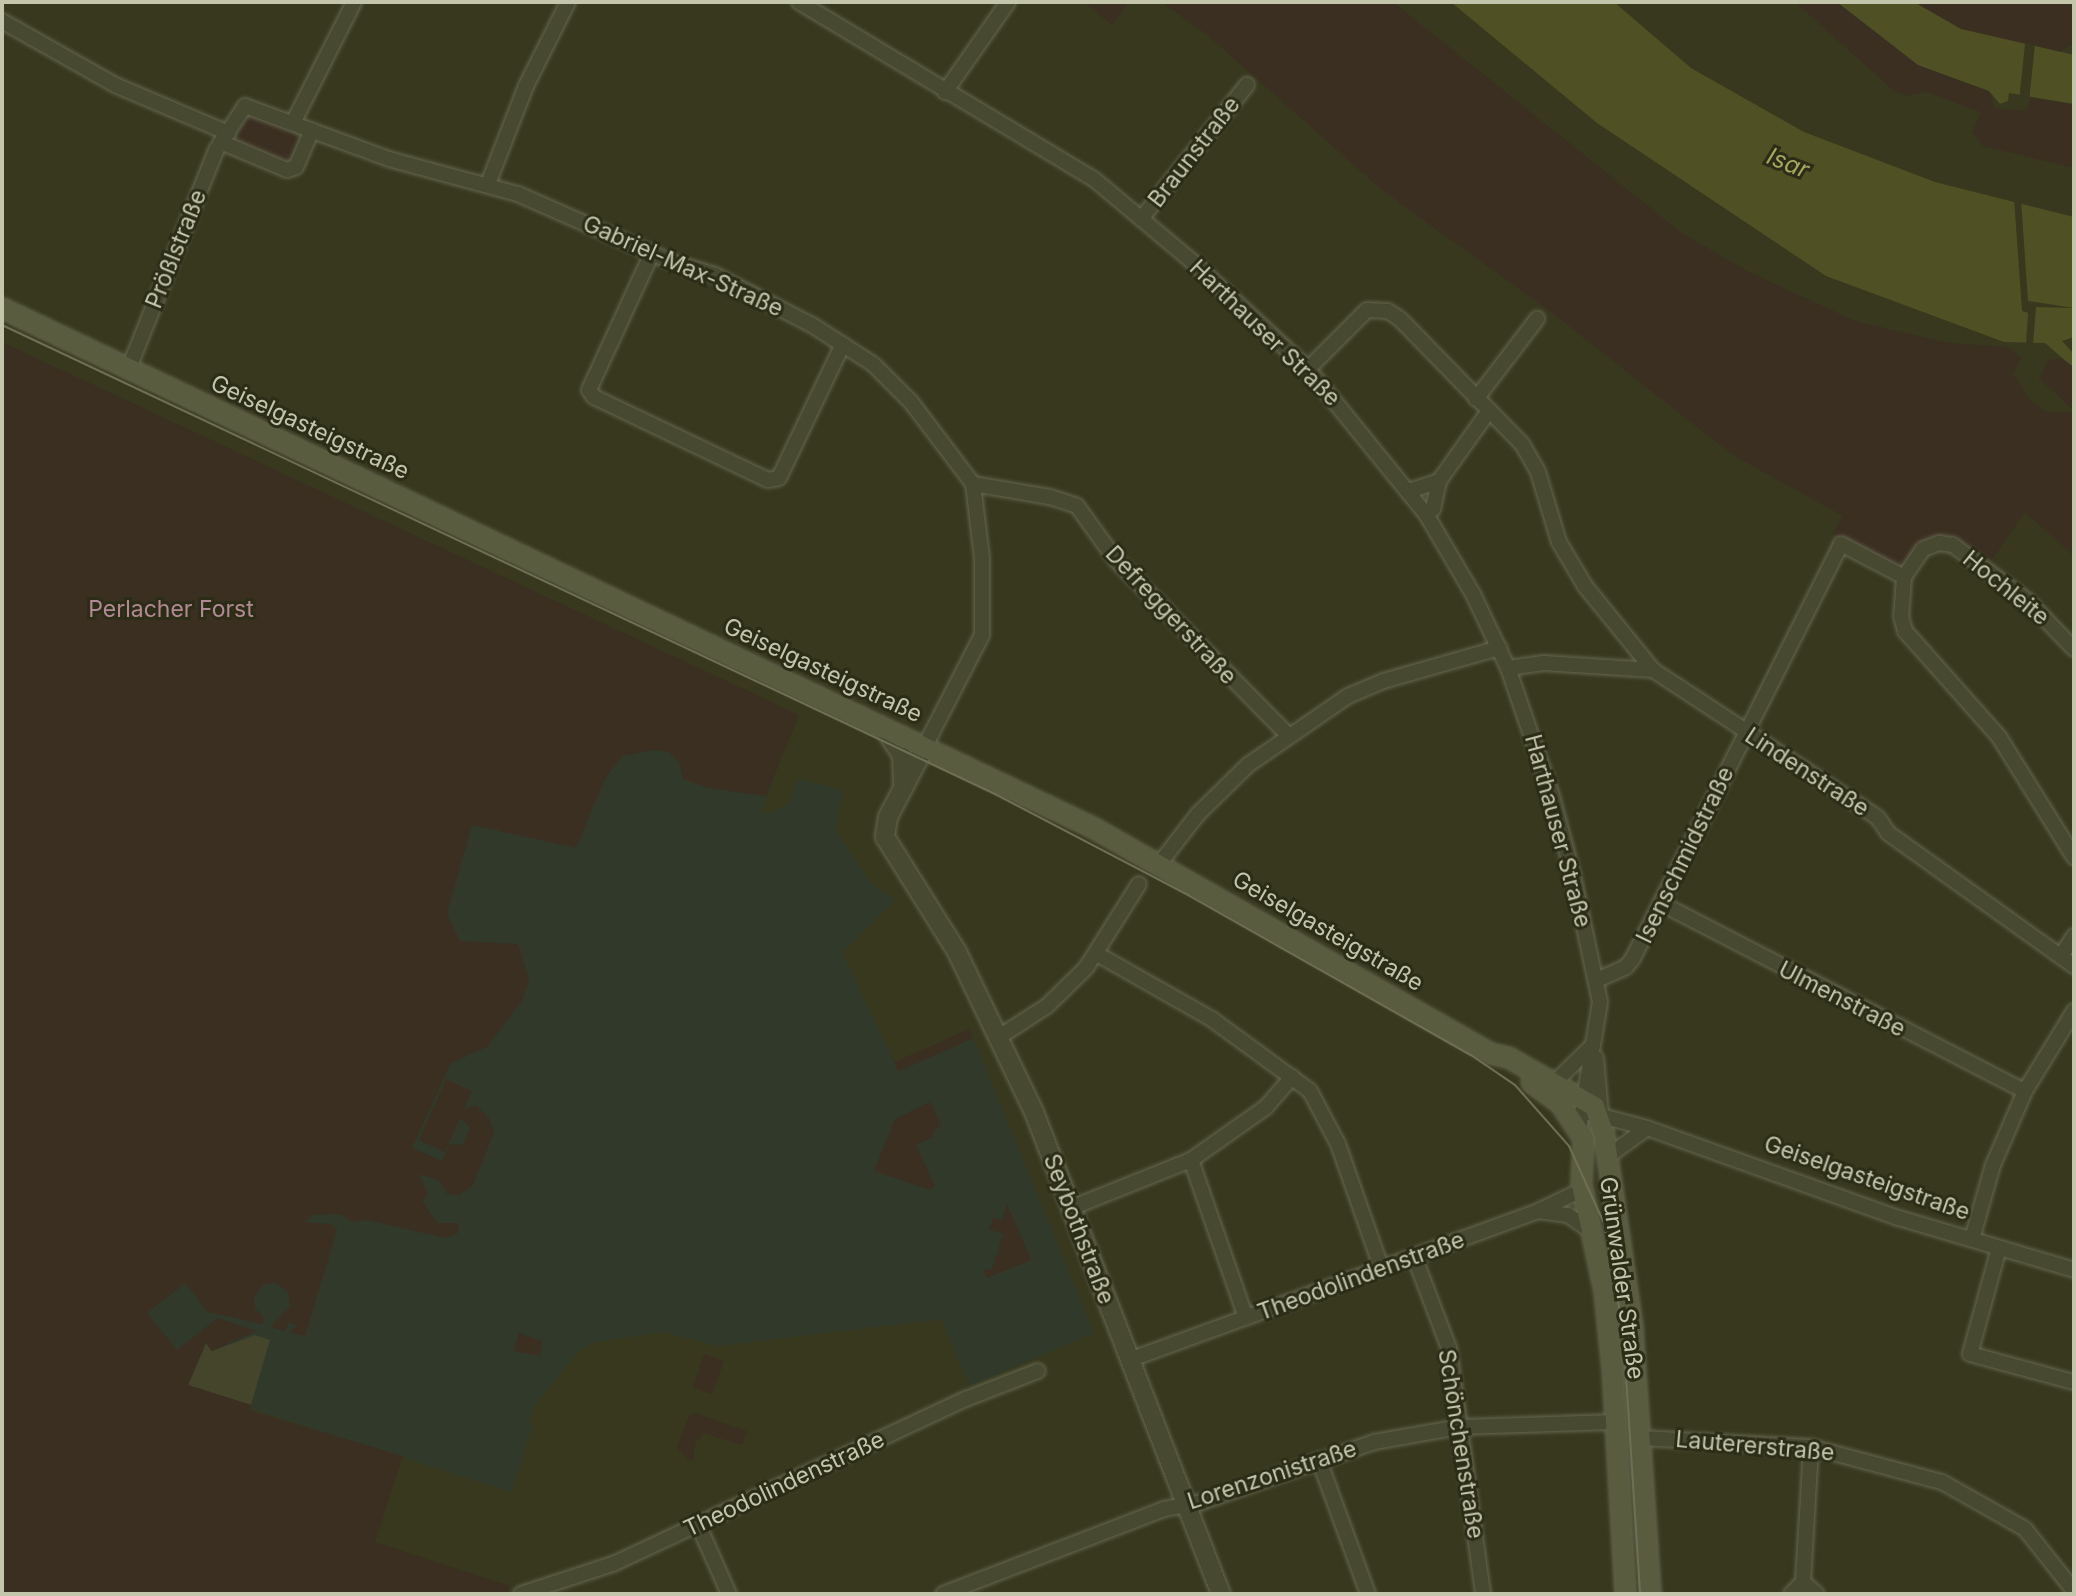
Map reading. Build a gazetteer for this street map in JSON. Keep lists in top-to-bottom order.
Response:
{
  "streets": {
    "main road": ["Geiselgasteigstraße", "Grünwalder Straße"],
    "street": [
      "Braunstraße",
      "Prößlstraße",
      "Gabriel-Max-Straße",
      "Harthauser Straße",
      "Hochleite",
      "Defreggerstraße",
      "Lindenstraße",
      "Isenschmidstraße",
      "Ulmenstraße",
      "Seybothstraße",
      "Theodolindenstraße",
      "Schönchenstraße",
      "Lautererstraße",
      "Lorenzonistraße"
    ]
  },
  "crossings": [
    ["Braunstraße", "Harthauser Straße"],
    ["Prößlstraße", "Gabriel-Max-Straße"],
    ["Prößlstraße", "Geiselgasteigstraße"],
    ["Gabriel-Max-Straße", "Defreggerstraße"],
    ["Harthauser Straße", "Isenschmidstraße"],
    ["Geiselgasteigstraße", "Seybothstraße"],
    ["Geiselgasteigstraße", "Grünwalder Straße"],
    ["Hochleite", "Isenschmidstraße"],
    ["Lindenstraße", "Isenschmidstraße"],
    ["Isenschmidstraße", "Ulmenstraße"],
    ["Seybothstraße", "Theodolindenstraße"],
    ["Seybothstraße", "Lorenzonistraße"],
    ["Theodolindenstraße", "Grünwalder Straße"],
    ["Theodolindenstraße", "Schönchenstraße"],
    ["Grünwalder Straße", "Lautererstraße"],
    ["Grünwalder Straße", "Lorenzonistraße"],
    ["Schönchenstraße", "Lorenzonistraße"]
  ],
  "water": ["Isar"],
  "parks": ["Perlacher Forst"]
}
